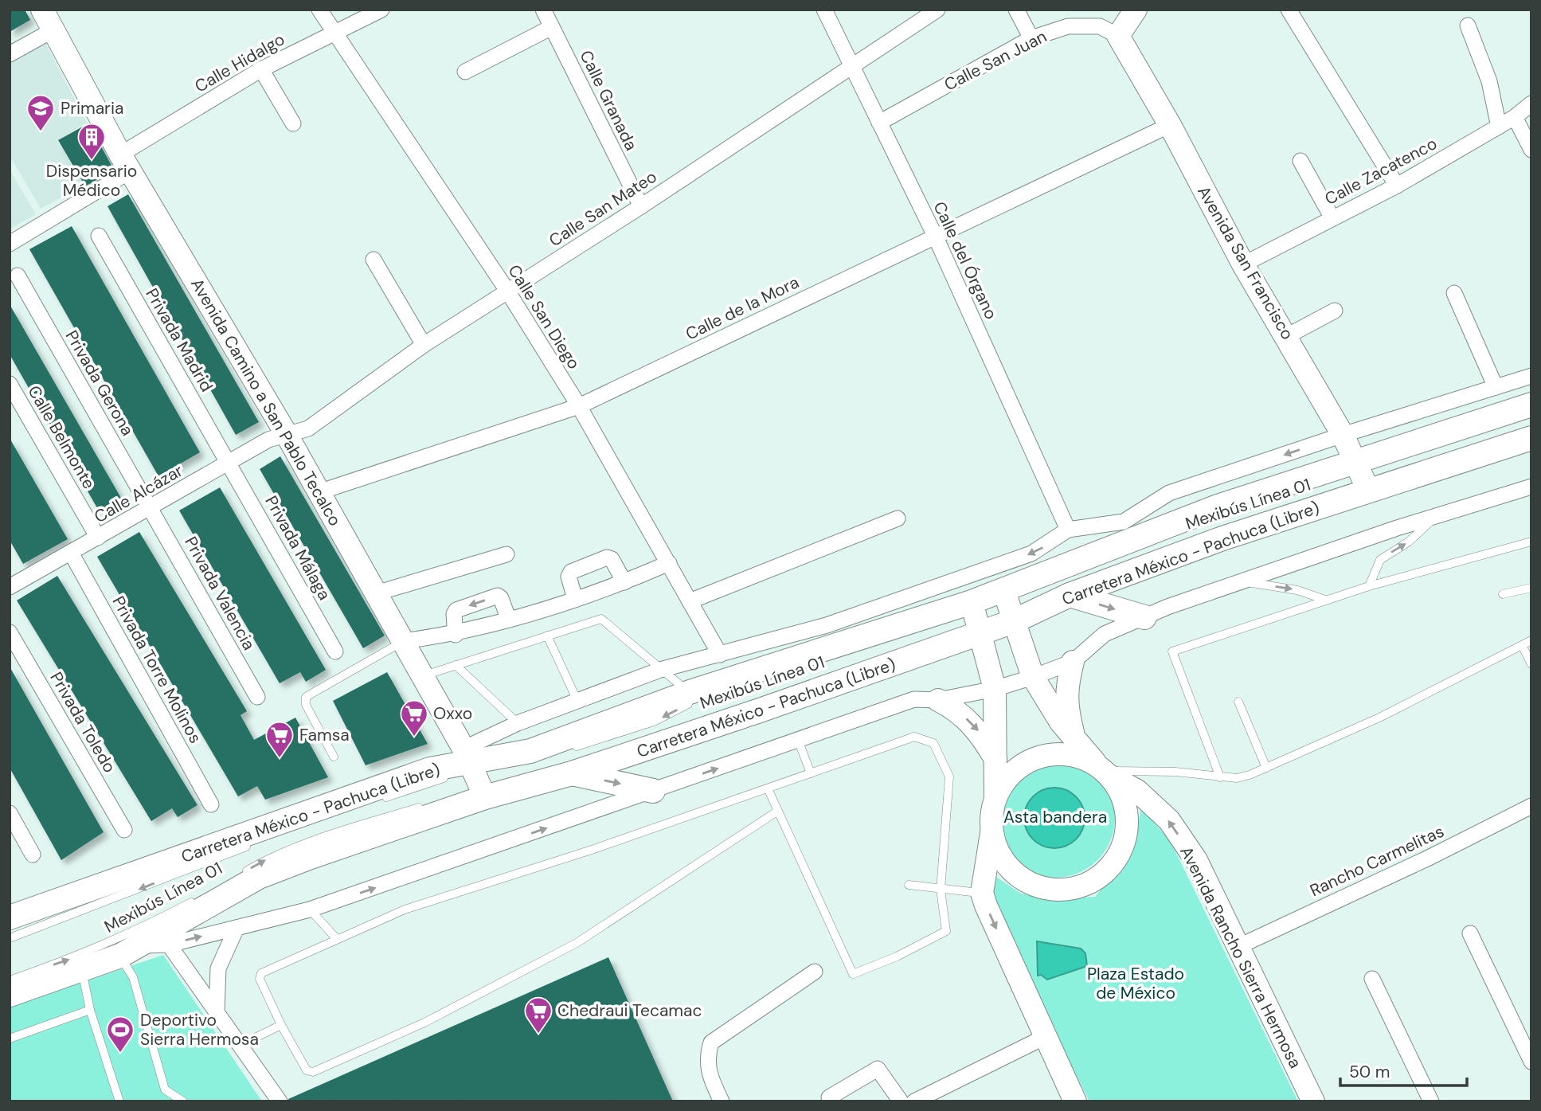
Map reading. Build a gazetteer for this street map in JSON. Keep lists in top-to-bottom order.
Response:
{
  "streets": {
    "main road": ["Carretera México - Pachuca (Libre)"],
    "street": [
      "Calle San Juan",
      "Calle Hidalgo",
      "Calle Granada",
      "Calle Zacatenco",
      "Calle San Mateo",
      "Calle del Órgano",
      "Avenida San Francisco",
      "Calle de la Mora",
      "Calle San Diego",
      "Privada Madrid",
      "Privada Gerona",
      "Avenida Camino a San Pablo Tecalco",
      "Calle Belmonte",
      "Calle Alcázar",
      "Privada Málaga",
      "Privada Valencia",
      "Privada Torre Molinos",
      "Privada Toledo",
      "Rancho Carmelitas",
      "Avenida Rancho Sierra Hermosa"
    ],
    "lane": ["Mexibús Línea 01"]
  },
  "crossings": [
    ["Calle San Juan", "Calle del Órgano"],
    ["Calle San Juan", "Avenida San Francisco"],
    ["Calle Hidalgo", "Calle San Diego"],
    ["Calle Hidalgo", "Avenida Camino a San Pablo Tecalco"],
    ["Calle Granada", "Calle San Mateo"],
    ["Calle Zacatenco", "Avenida San Francisco"],
    ["Calle San Mateo", "Calle del Órgano"],
    ["Calle San Mateo", "Calle San Diego"],
    ["Calle San Mateo", "Avenida Camino a San Pablo Tecalco"],
    ["Calle San Mateo", "Calle Alcázar"],
    ["Calle del Órgano", "Calle de la Mora"],
    ["Avenida San Francisco", "Calle de la Mora"],
    ["Avenida San Francisco", "Carretera México - Pachuca (Libre)"],
    ["Calle de la Mora", "Calle San Diego"],
    ["Calle de la Mora", "Avenida Camino a San Pablo Tecalco"],
    ["Privada Madrid", "Calle Alcázar"],
    ["Privada Madrid", "Privada Málaga"],
    ["Privada Gerona", "Calle Alcázar"],
    ["Privada Gerona", "Privada Valencia"],
    ["Avenida Camino a San Pablo Tecalco", "Calle Alcázar"],
    ["Avenida Camino a San Pablo Tecalco", "Carretera México - Pachuca (Libre)"],
    ["Calle Belmonte", "Calle Alcázar"],
    ["Calle Alcázar", "Privada Málaga"],
    ["Calle Alcázar", "Privada Valencia"],
    ["Calle Alcázar", "Privada Torre Molinos"],
    ["Mexibús Línea 01", "Carretera México - Pachuca (Libre)"],
    ["Mexibús Línea 01", "Avenida Rancho Sierra Hermosa"],
    ["Carretera México - Pachuca (Libre)", "Avenida Rancho Sierra Hermosa"],
    ["Rancho Carmelitas", "Avenida Rancho Sierra Hermosa"]
  ],
  "one_way": ["Avenida Rancho Sierra Hermosa"],
  "parks": ["Asta bandera", "Plaza Estado de México"],
  "places": {
    "school or university": ["Primaria"],
    "building": ["Dispensario Médico"],
    "supermarket": ["Oxxo", "Famsa", "Chedraui Tecamac"],
    "sports": ["Deportivo Sierra Hermosa"]
  },
  "scale_bar": "50 m"
}
